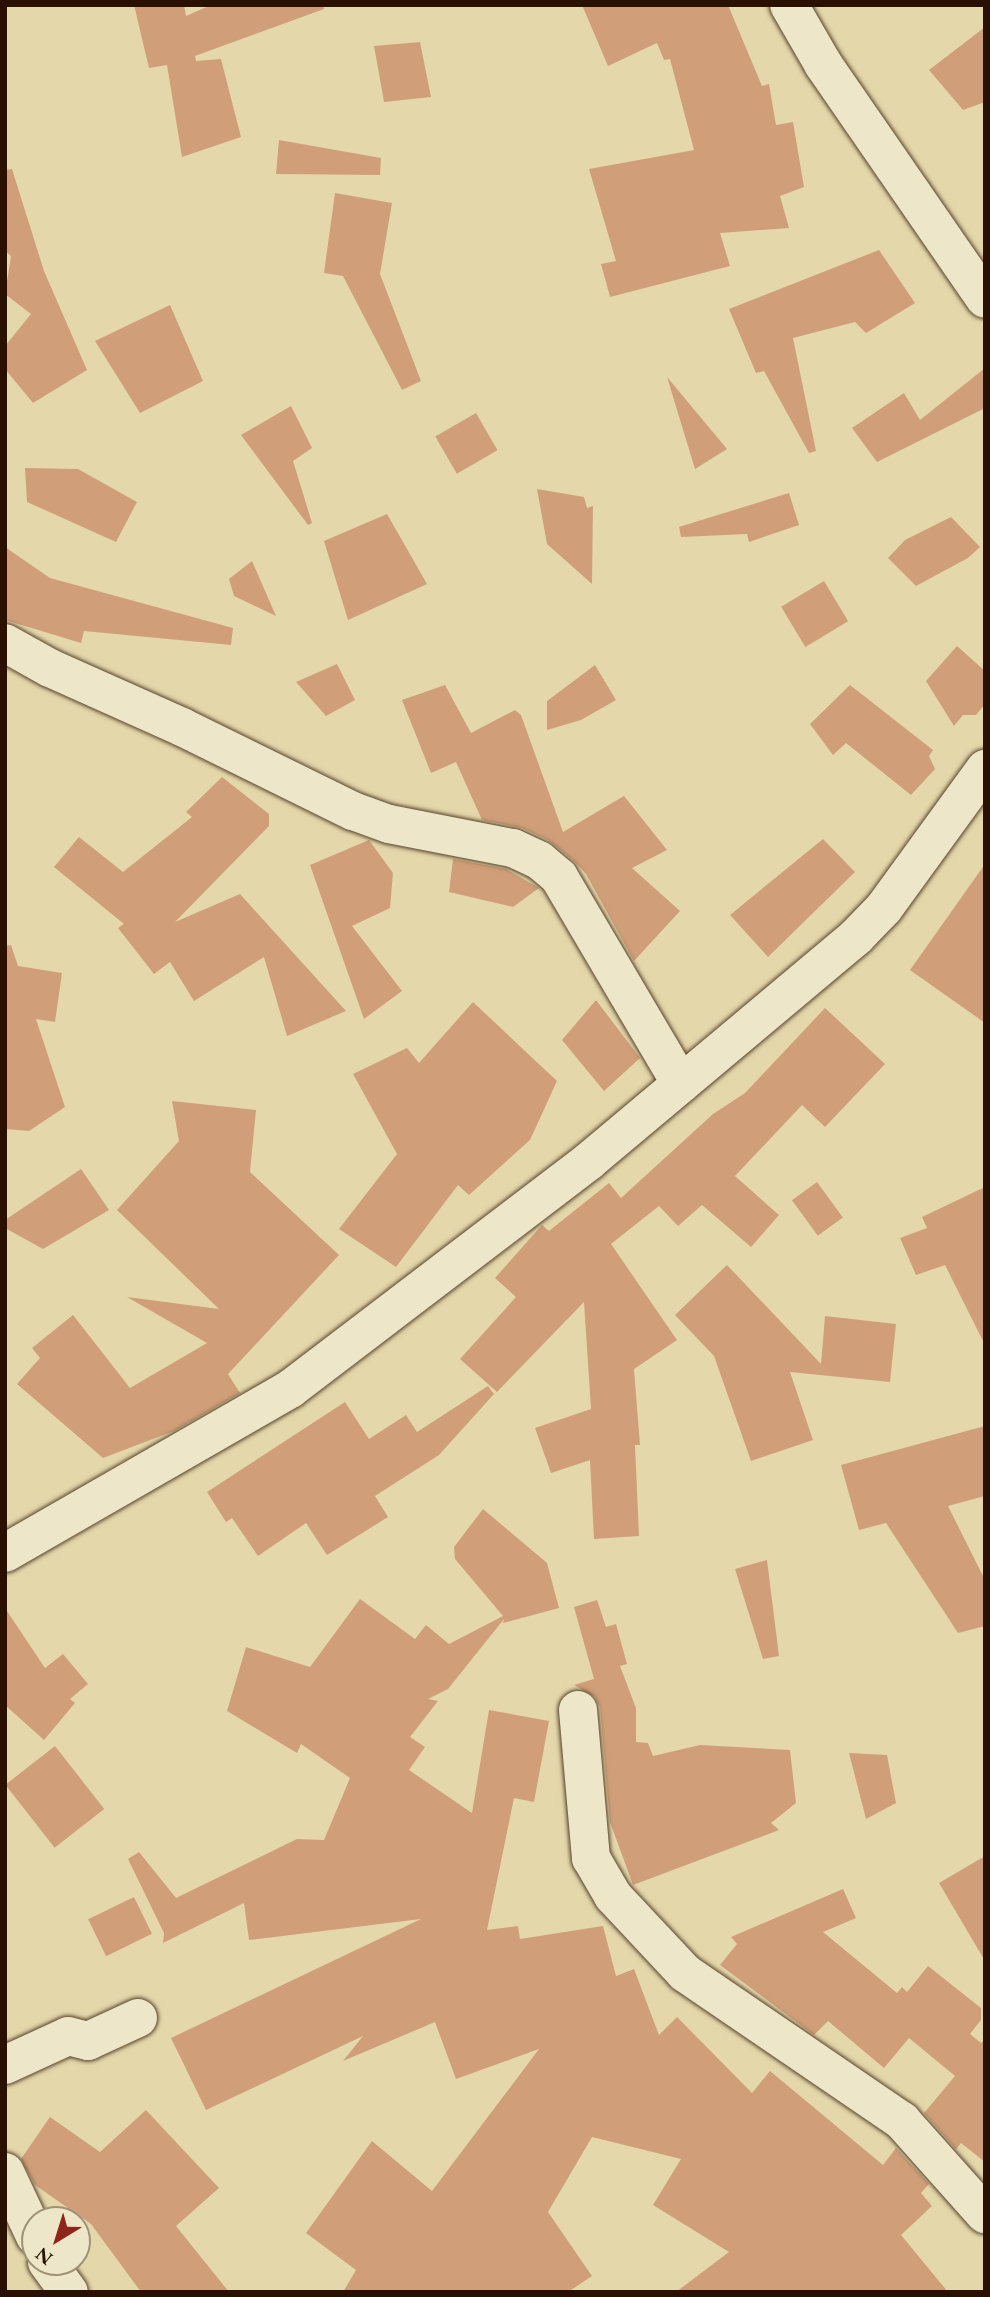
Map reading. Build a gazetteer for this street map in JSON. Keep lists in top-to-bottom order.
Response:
{
  "north": "bottom left"
}
